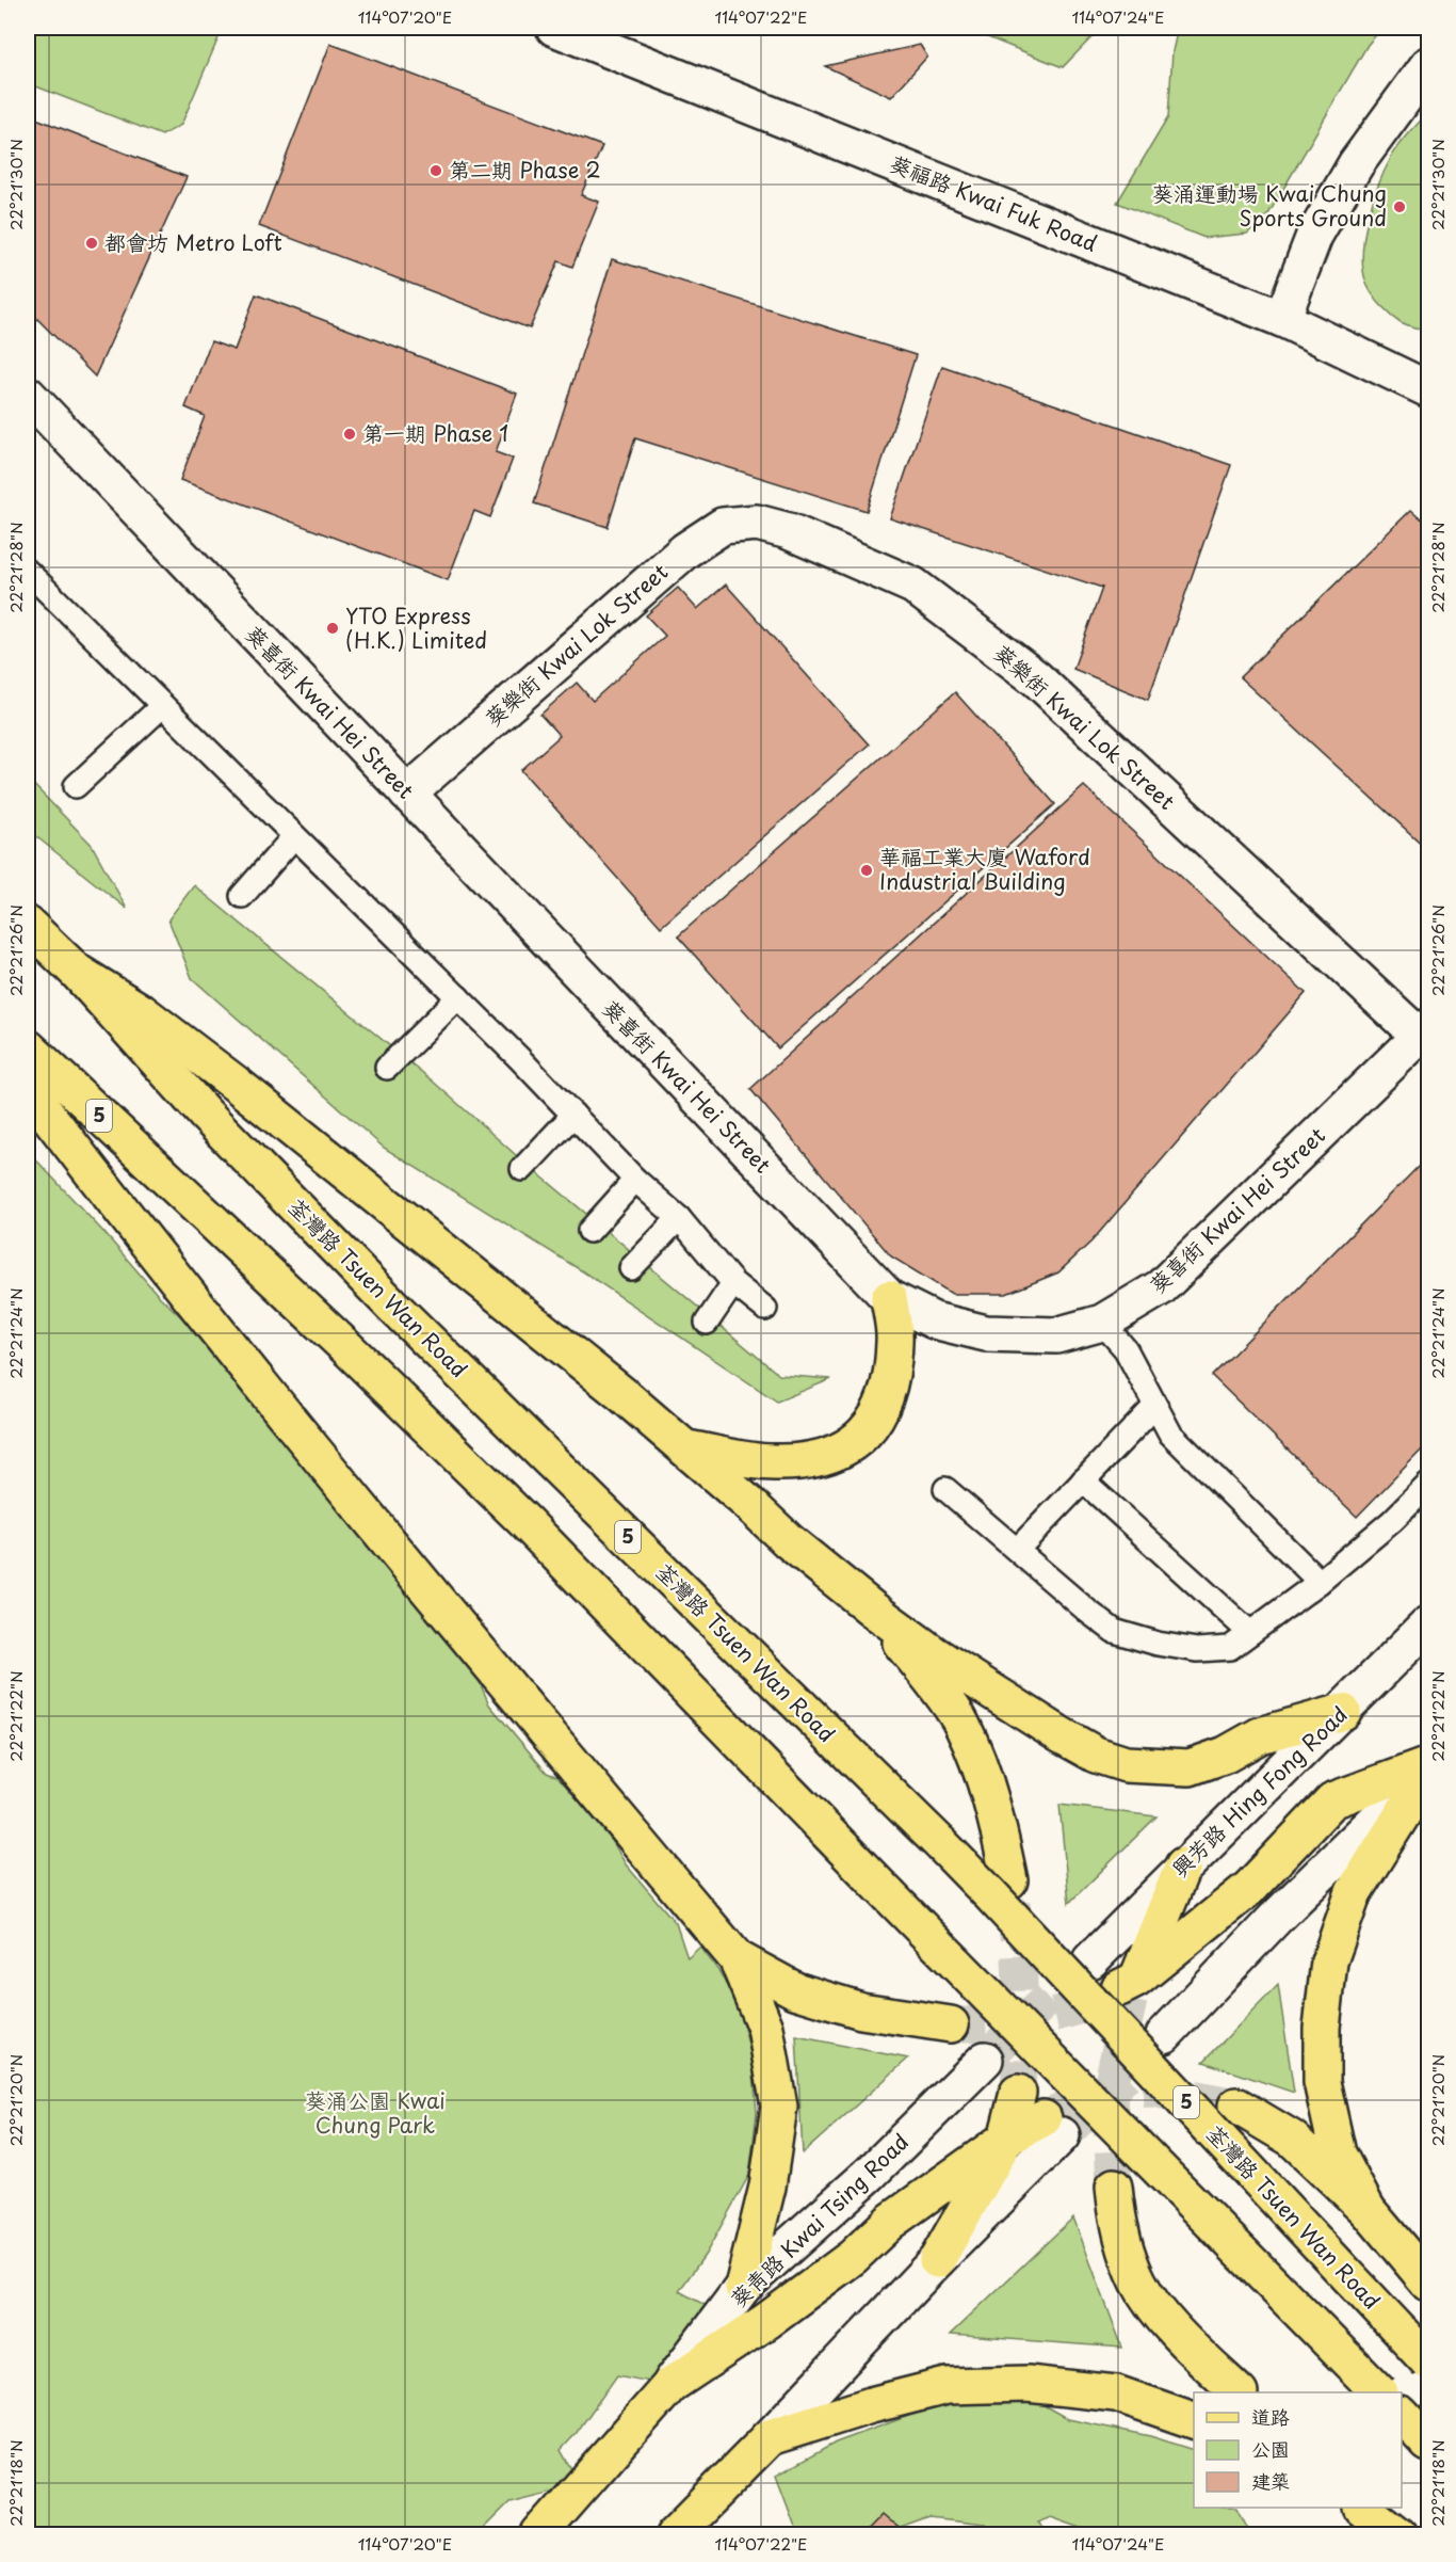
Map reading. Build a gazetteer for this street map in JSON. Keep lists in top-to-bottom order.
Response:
{
  "streets": {
    "main road": ["5", "荃灣路 Tsuen Wan Road", "葵青路 Kwai Tsing Road"],
    "street": [
      "葵福路 Kwai Fuk Road",
      "葵樂街 Kwai Lok Street",
      "葵喜街 Kwai Hei Street",
      "興芳路 Hing Fong Road"
    ]
  },
  "crossings": [
    ["葵樂街 Kwai Lok Street", "葵喜街 Kwai Hei Street"]
  ],
  "parks": ["葵涌公園 Kwai Chung Park"],
  "places": [
    "第二期 Phase 2",
    "葵涌運動場 Kwai Chung Sports Ground",
    "都會坊 Metro Loft",
    "第一期 Phase 1",
    "YTO Express (H.K.) Limited",
    "華福工業大廈 Waford Industrial Building"
  ],
  "legend": ["道路", "公園", "建築"],
  "coordinates": [
    "114°07'20\"E",
    "114°07'22\"E",
    "114°07'24\"E",
    "22°21'30\"N",
    "22°21'28\"N",
    "22°21'26\"N",
    "22°21'24\"N",
    "22°21'22\"N",
    "22°21'20\"N",
    "22°21'18\"N"
  ]
}
